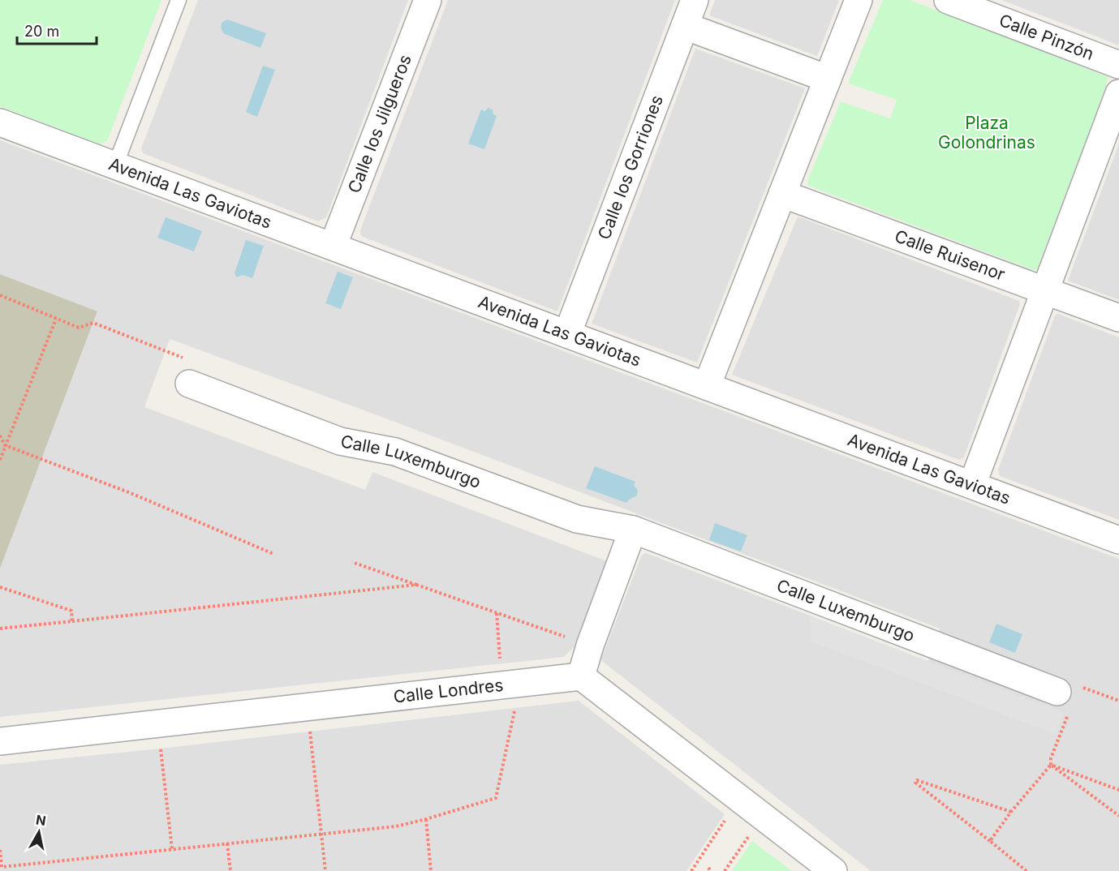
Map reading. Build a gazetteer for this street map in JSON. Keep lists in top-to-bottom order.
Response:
{
  "streets": {
    "street": [
      "Calle Pinzón",
      "Calle los Jilgueros",
      "Calle los Gorriones",
      "Avenida Las Gaviotas",
      "Calle Ruisenor",
      "Calle Luxemburgo",
      "Calle Londres"
    ]
  },
  "crossings": [
    ["Calle los Jilgueros", "Avenida Las Gaviotas"],
    ["Calle los Gorriones", "Avenida Las Gaviotas"]
  ],
  "parks": ["Plaza Golondrinas"],
  "scale_bar": "20 m",
  "north": "top"
}
